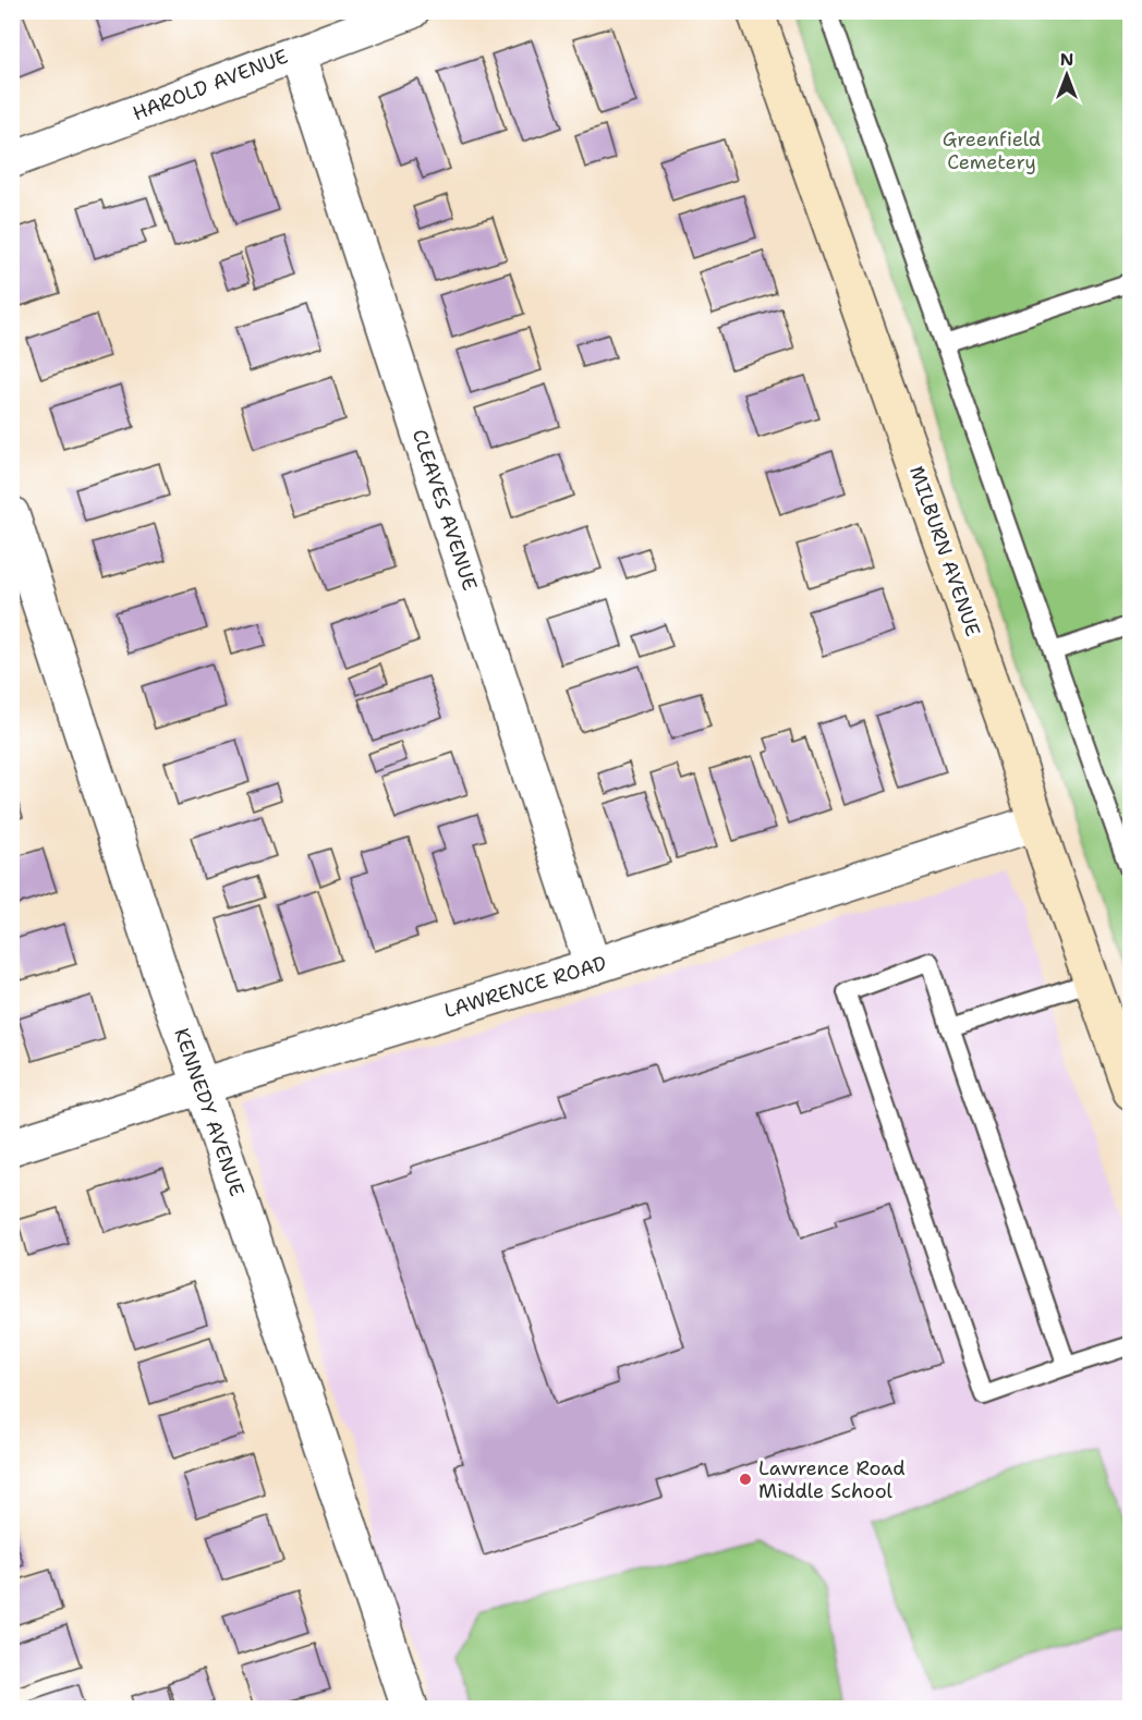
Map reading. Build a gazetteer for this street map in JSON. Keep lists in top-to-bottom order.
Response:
{
  "streets": {
    "street": [
      "HAROLD AVENUE",
      "CLEAVES AVENUE",
      "MILBURN AVENUE",
      "LAWRENCE ROAD",
      "KENNEDY AVENUE"
    ]
  },
  "crossings": [
    ["HAROLD AVENUE", "CLEAVES AVENUE"],
    ["CLEAVES AVENUE", "LAWRENCE ROAD"],
    ["MILBURN AVENUE", "LAWRENCE ROAD"],
    ["LAWRENCE ROAD", "KENNEDY AVENUE"]
  ],
  "parks": ["Greenfield Cemetery"],
  "places": ["Lawrence Road Middle School"],
  "north": "top"
}
